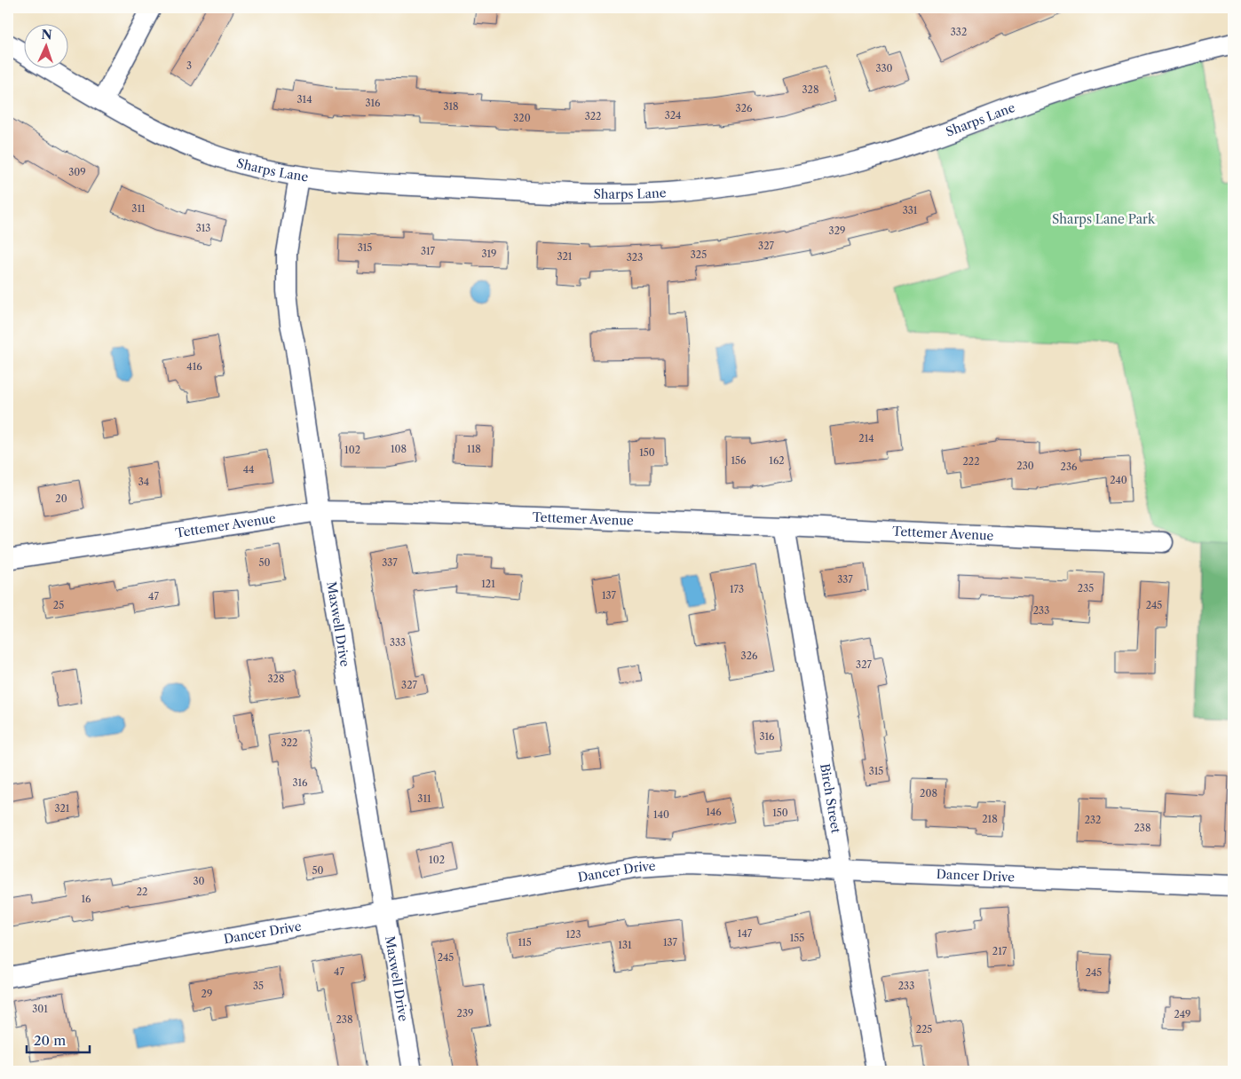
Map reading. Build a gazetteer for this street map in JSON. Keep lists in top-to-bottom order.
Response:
{
  "streets": {
    "street": [
      "Sharps Lane",
      "Tettemer Avenue",
      "Maxwell Drive",
      "Birch Street",
      "Dancer Drive"
    ]
  },
  "crossings": [
    ["Sharps Lane", "Maxwell Drive"],
    ["Tettemer Avenue", "Maxwell Drive"],
    ["Tettemer Avenue", "Birch Street"],
    ["Maxwell Drive", "Dancer Drive"],
    ["Birch Street", "Dancer Drive"]
  ],
  "parks": ["Sharps Lane Park"],
  "house_numbers": [
    "332",
    "3",
    "330",
    "328",
    "314",
    "316",
    "318",
    "326",
    "324",
    "322",
    "320",
    "309",
    "311",
    "331",
    "313",
    "329",
    "327",
    "315",
    "317",
    "319",
    "325",
    "321",
    "323",
    "416",
    "214",
    "108",
    "118",
    "102",
    "150",
    "156",
    "162",
    "222",
    "230",
    "236",
    "44",
    "240",
    "34",
    "20",
    "50",
    "337",
    "337",
    "121",
    "235",
    "173",
    "137",
    "47",
    "25",
    "245",
    "233",
    "333",
    "326",
    "327",
    "328",
    "327",
    "316",
    "322",
    "315",
    "316",
    "208",
    "311",
    "321",
    "146",
    "150",
    "140",
    "218",
    "232",
    "238",
    "102",
    "50",
    "30",
    "22",
    "16",
    "147",
    "123",
    "155",
    "115",
    "137",
    "131",
    "217",
    "245",
    "47",
    "245",
    "35",
    "233",
    "29",
    "301",
    "239",
    "249",
    "238",
    "225"
  ],
  "scale_bar": "20 m",
  "north": "top"
}
